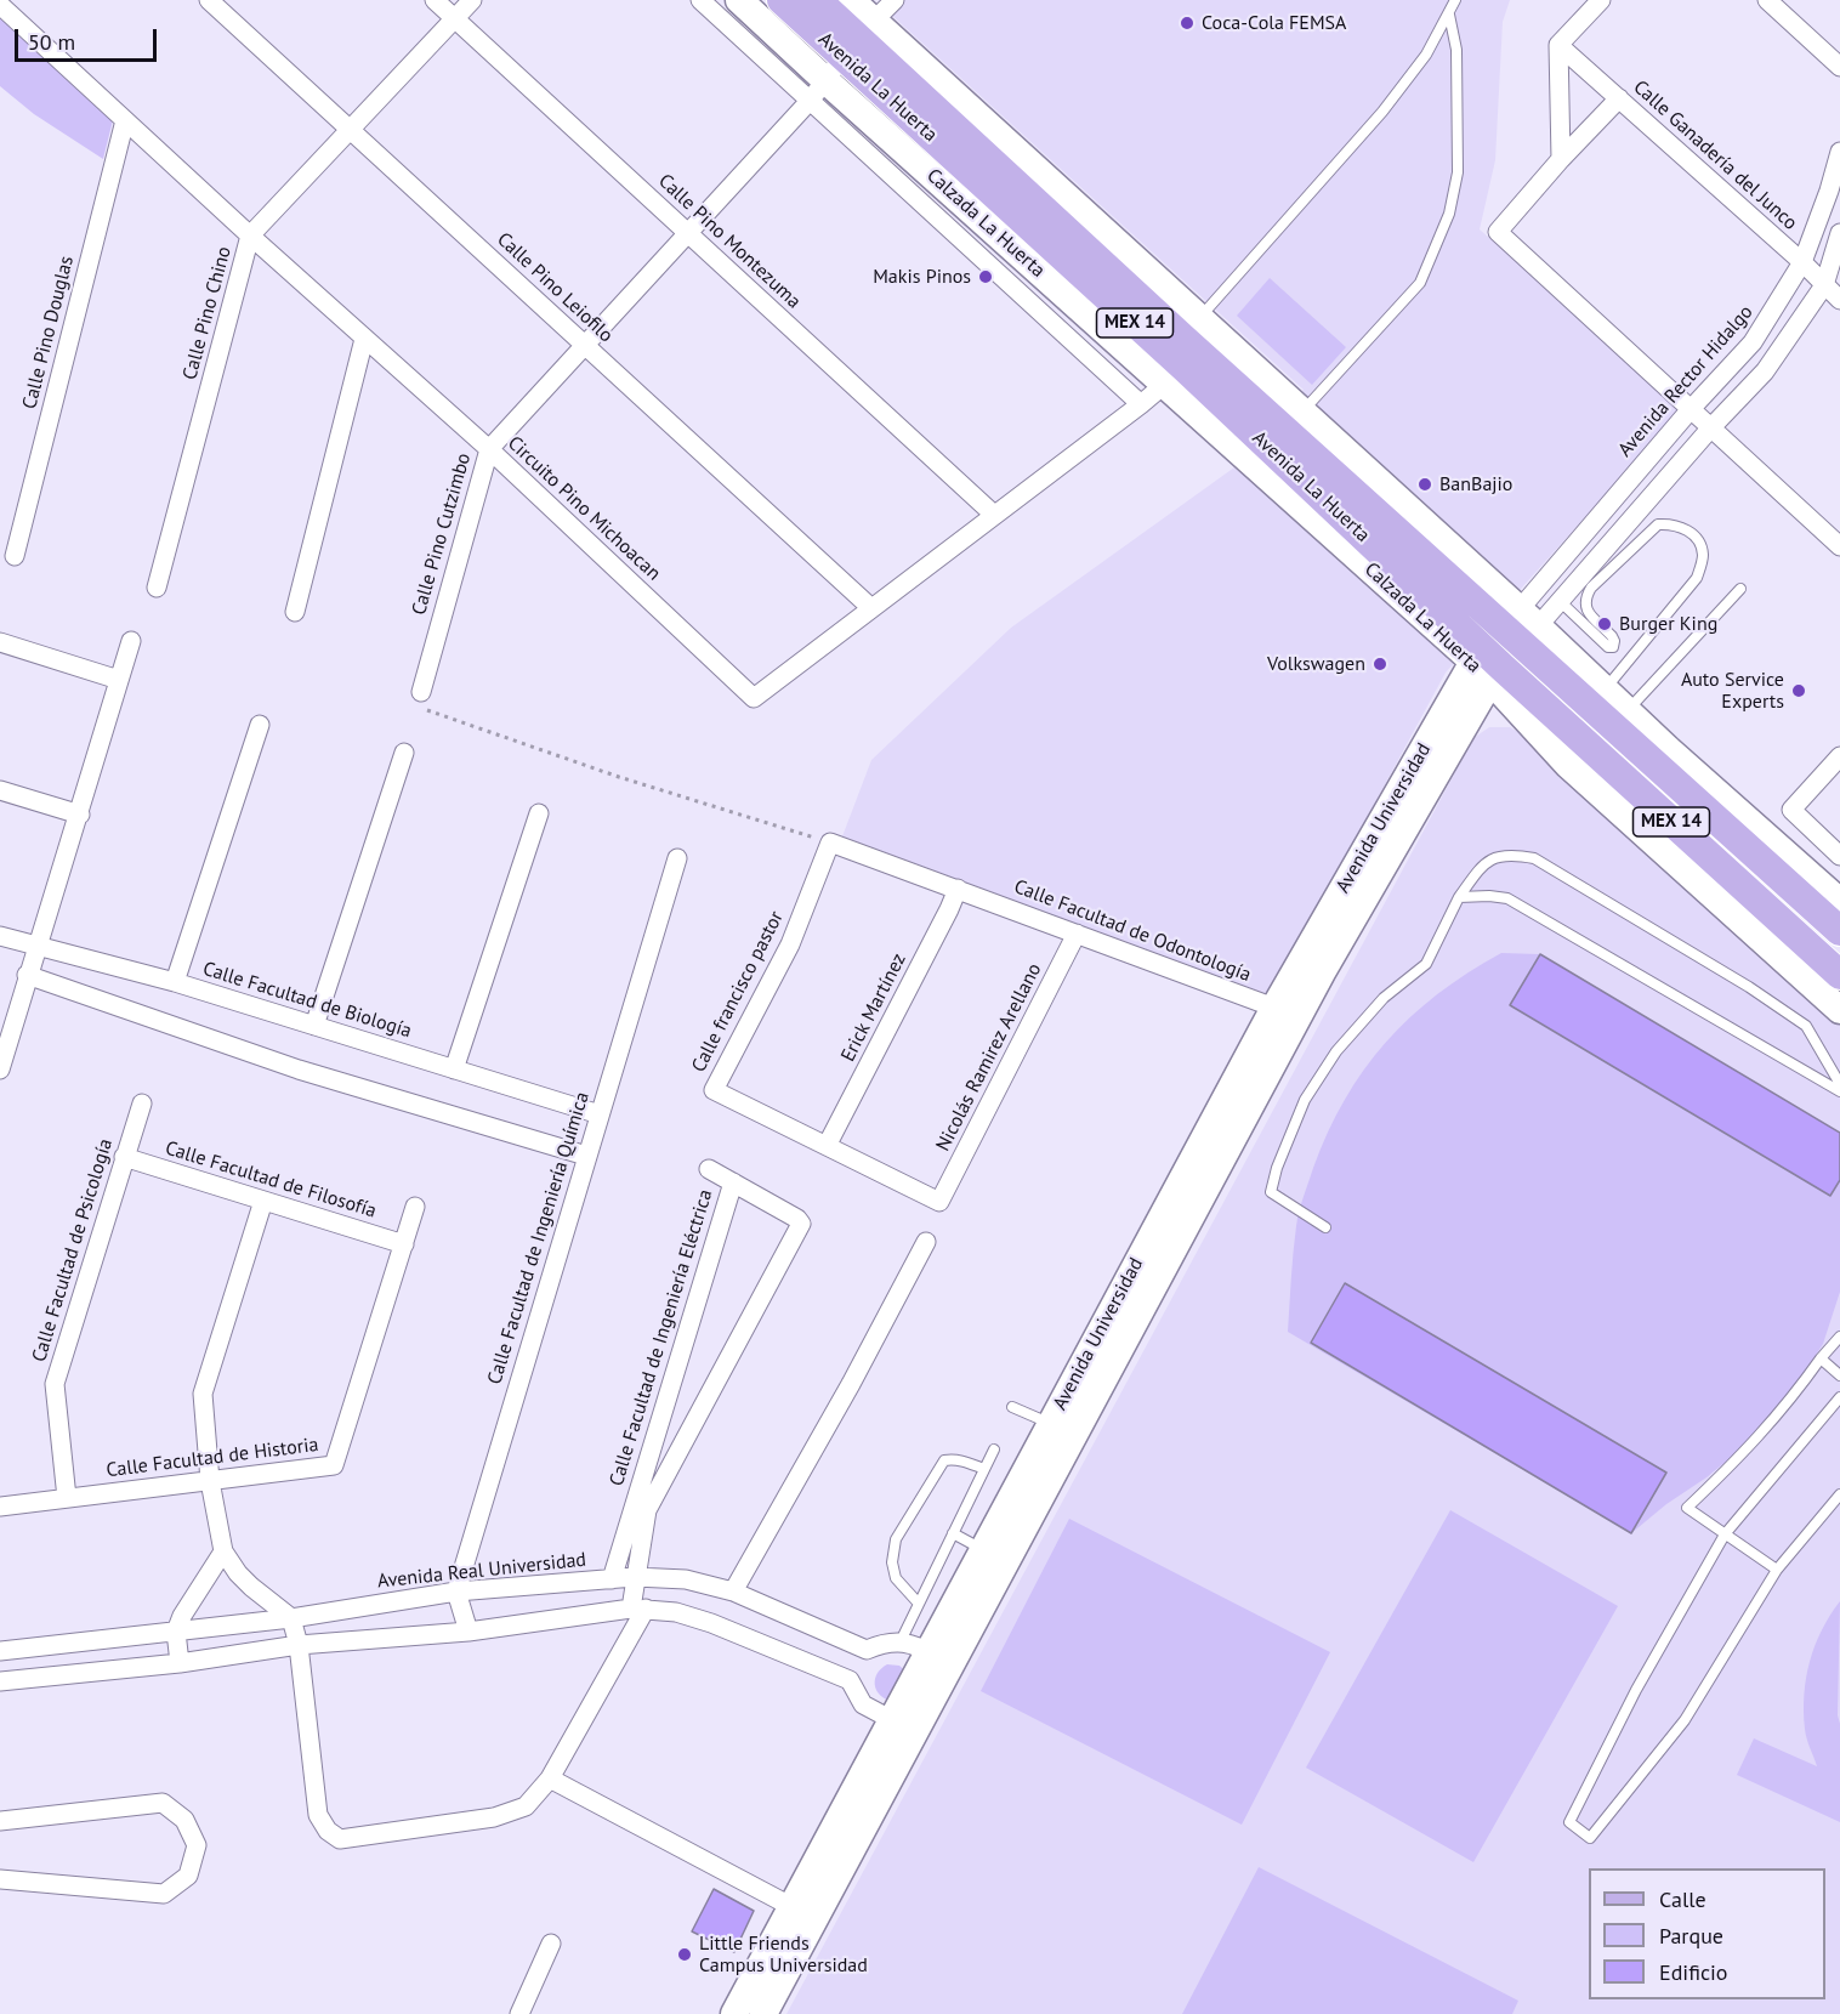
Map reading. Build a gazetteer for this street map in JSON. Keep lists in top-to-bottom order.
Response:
{
  "streets": {
    "main road": ["Avenida La Huerta", "MEX 14"],
    "street": [
      "Calle Ganadería del Junco",
      "Calzada La Huerta",
      "Calle Pino Montezuma",
      "Calle Pino Leiofilo",
      "Calle Pino Chino",
      "Calle Pino Douglas",
      "Avenida Rector Hidalgo",
      "Circuito Pino Michoacan",
      "Calle Pino Cutzimbo",
      "Avenida Universidad",
      "Calle Facultad de Odontología",
      "Calle francisco pastor",
      "Calle Facultad de Biología",
      "Erick Martínez",
      "Nicolás Ramirez Arellano",
      "Calle Facultad de Filosofía",
      "Calle Facultad de Ingenierίa Quίmica",
      "Calle Facultad de Psicología",
      "Calle Facultad de Ingeniería Eléctrica",
      "Calle Facultad de Historia",
      "Avenida Real Universidad"
    ]
  },
  "crossings": [
    ["Avenida La Huerta", "Calzada La Huerta"],
    ["Avenida La Huerta", "Avenida Rector Hidalgo"],
    ["Avenida La Huerta", "Circuito Pino Michoacan"],
    ["Avenida La Huerta", "Calle Pino Cutzimbo"],
    ["Avenida La Huerta", "Avenida Universidad"],
    ["Calle Ganadería del Junco", "Avenida Rector Hidalgo"],
    ["Calzada La Huerta", "Circuito Pino Michoacan"],
    ["Calzada La Huerta", "Calle Pino Cutzimbo"],
    ["Calzada La Huerta", "Avenida Universidad"],
    ["Calle Pino Montezuma", "Calle Pino Chino"],
    ["Calle Pino Montezuma", "Circuito Pino Michoacan"],
    ["Calle Pino Montezuma", "Calle Pino Cutzimbo"],
    ["Calle Pino Leiofilo", "Calle Pino Chino"],
    ["Calle Pino Leiofilo", "Circuito Pino Michoacan"],
    ["Calle Pino Leiofilo", "Calle Pino Cutzimbo"],
    ["Calle Pino Chino", "Circuito Pino Michoacan"],
    ["Calle Pino Douglas", "Circuito Pino Michoacan"],
    ["Circuito Pino Michoacan", "Calle Pino Cutzimbo"],
    ["Avenida Universidad", "Calle Facultad de Odontología"],
    ["Calle Facultad de Odontología", "Calle francisco pastor"],
    ["Calle Facultad de Odontología", "Erick Martínez"],
    ["Calle Facultad de Odontología", "Nicolás Ramirez Arellano"],
    ["Calle francisco pastor", "Erick Martínez"],
    ["Calle francisco pastor", "Nicolás Ramirez Arellano"],
    ["Calle Facultad de Biología", "Calle Facultad de Ingenierίa Quίmica"],
    ["Calle Facultad de Filosofía", "Calle Facultad de Psicología"],
    ["Calle Facultad de Filosofía", "Calle Facultad de Historia"],
    ["Calle Facultad de Ingenierίa Quίmica", "Avenida Real Universidad"],
    ["Calle Facultad de Psicología", "Calle Facultad de Historia"],
    ["Calle Facultad de Ingeniería Eléctrica", "Avenida Real Universidad"]
  ],
  "places": [
    "Coca-Cola FEMSA",
    "Makis Pinos",
    "BanBajio",
    "Burger King",
    "Volkswagen",
    "Auto Service Experts",
    "Little Friends Campus Universidad"
  ],
  "legend": ["Calle", "Parque", "Edificio"],
  "scale_bar": "50 m"
}
